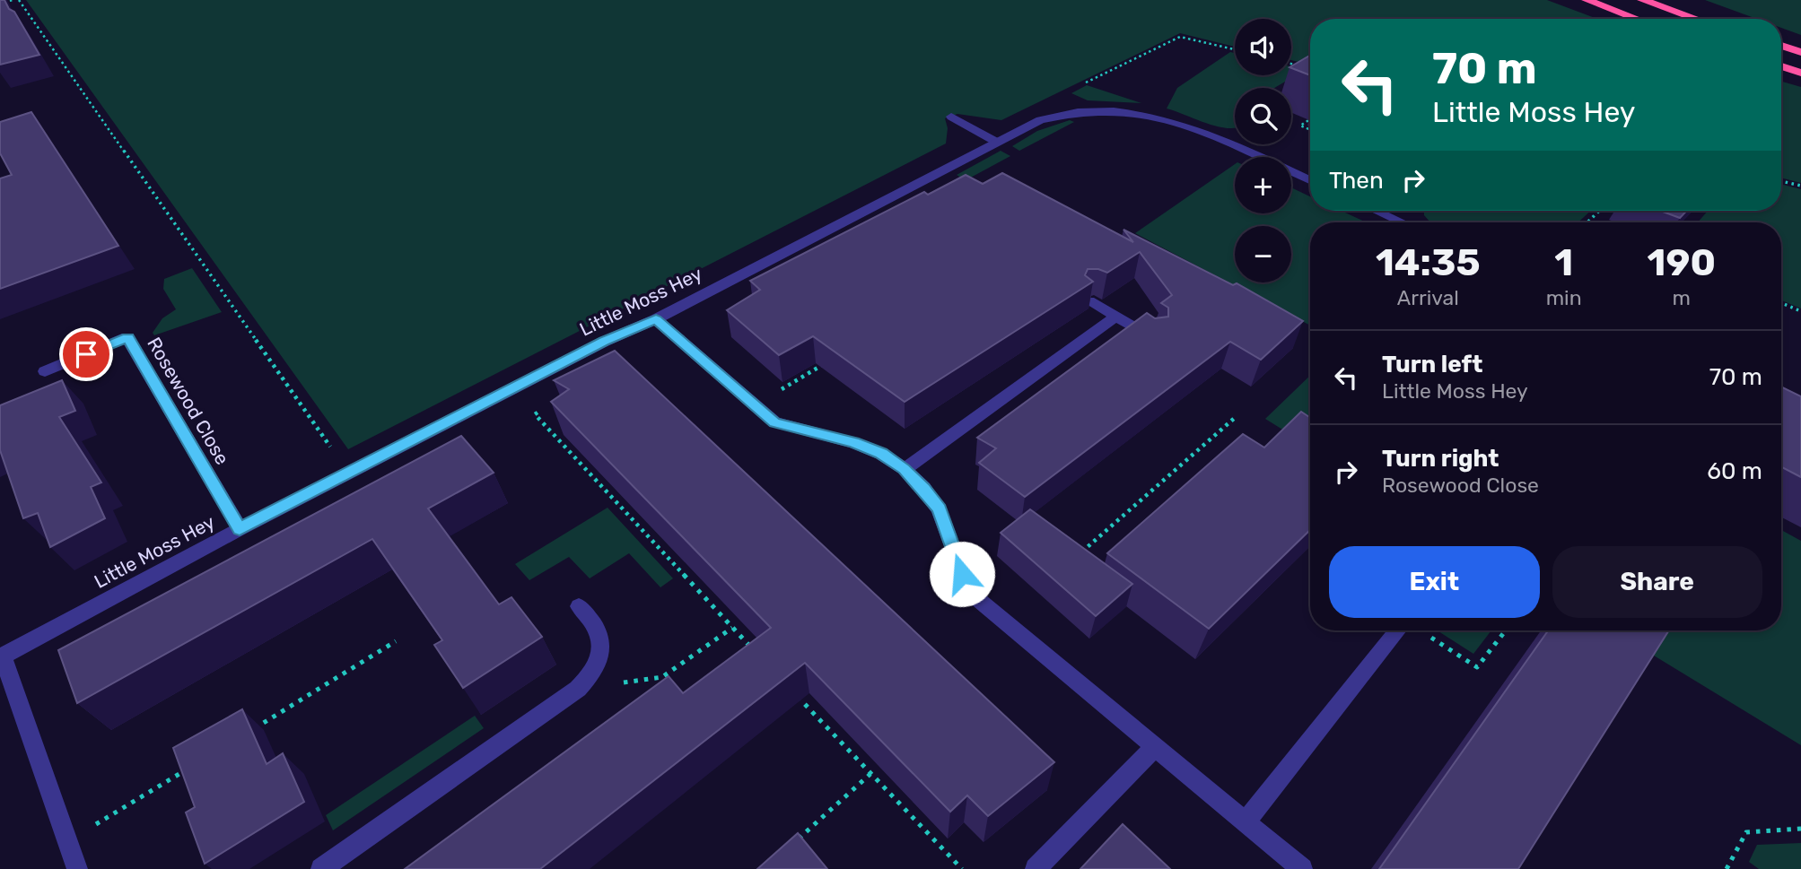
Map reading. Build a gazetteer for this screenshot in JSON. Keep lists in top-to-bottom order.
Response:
{
  "streets": {
    "street": ["Little Moss Hey", "Rosewood Close"]
  },
  "crossings": [
    ["Little Moss Hey", "Rosewood Close"]
  ],
  "page": {
    "map_buttons": ["+", "−"],
    "turn": ["70 m", "Little Moss Hey"],
    "then": "Then",
    "eta": [
      "14:35",
      "Arrival",
      "1",
      "min",
      "190",
      "m"
    ],
    "list": [
      {
        "name": "Turn left",
        "note": "Little Moss Hey",
        "value": "70 m"
      },
      {
        "name": "Turn right",
        "note": "Rosewood Close",
        "value": "60 m"
      }
    ],
    "buttons": ["Exit", "Share"]
  }
}
